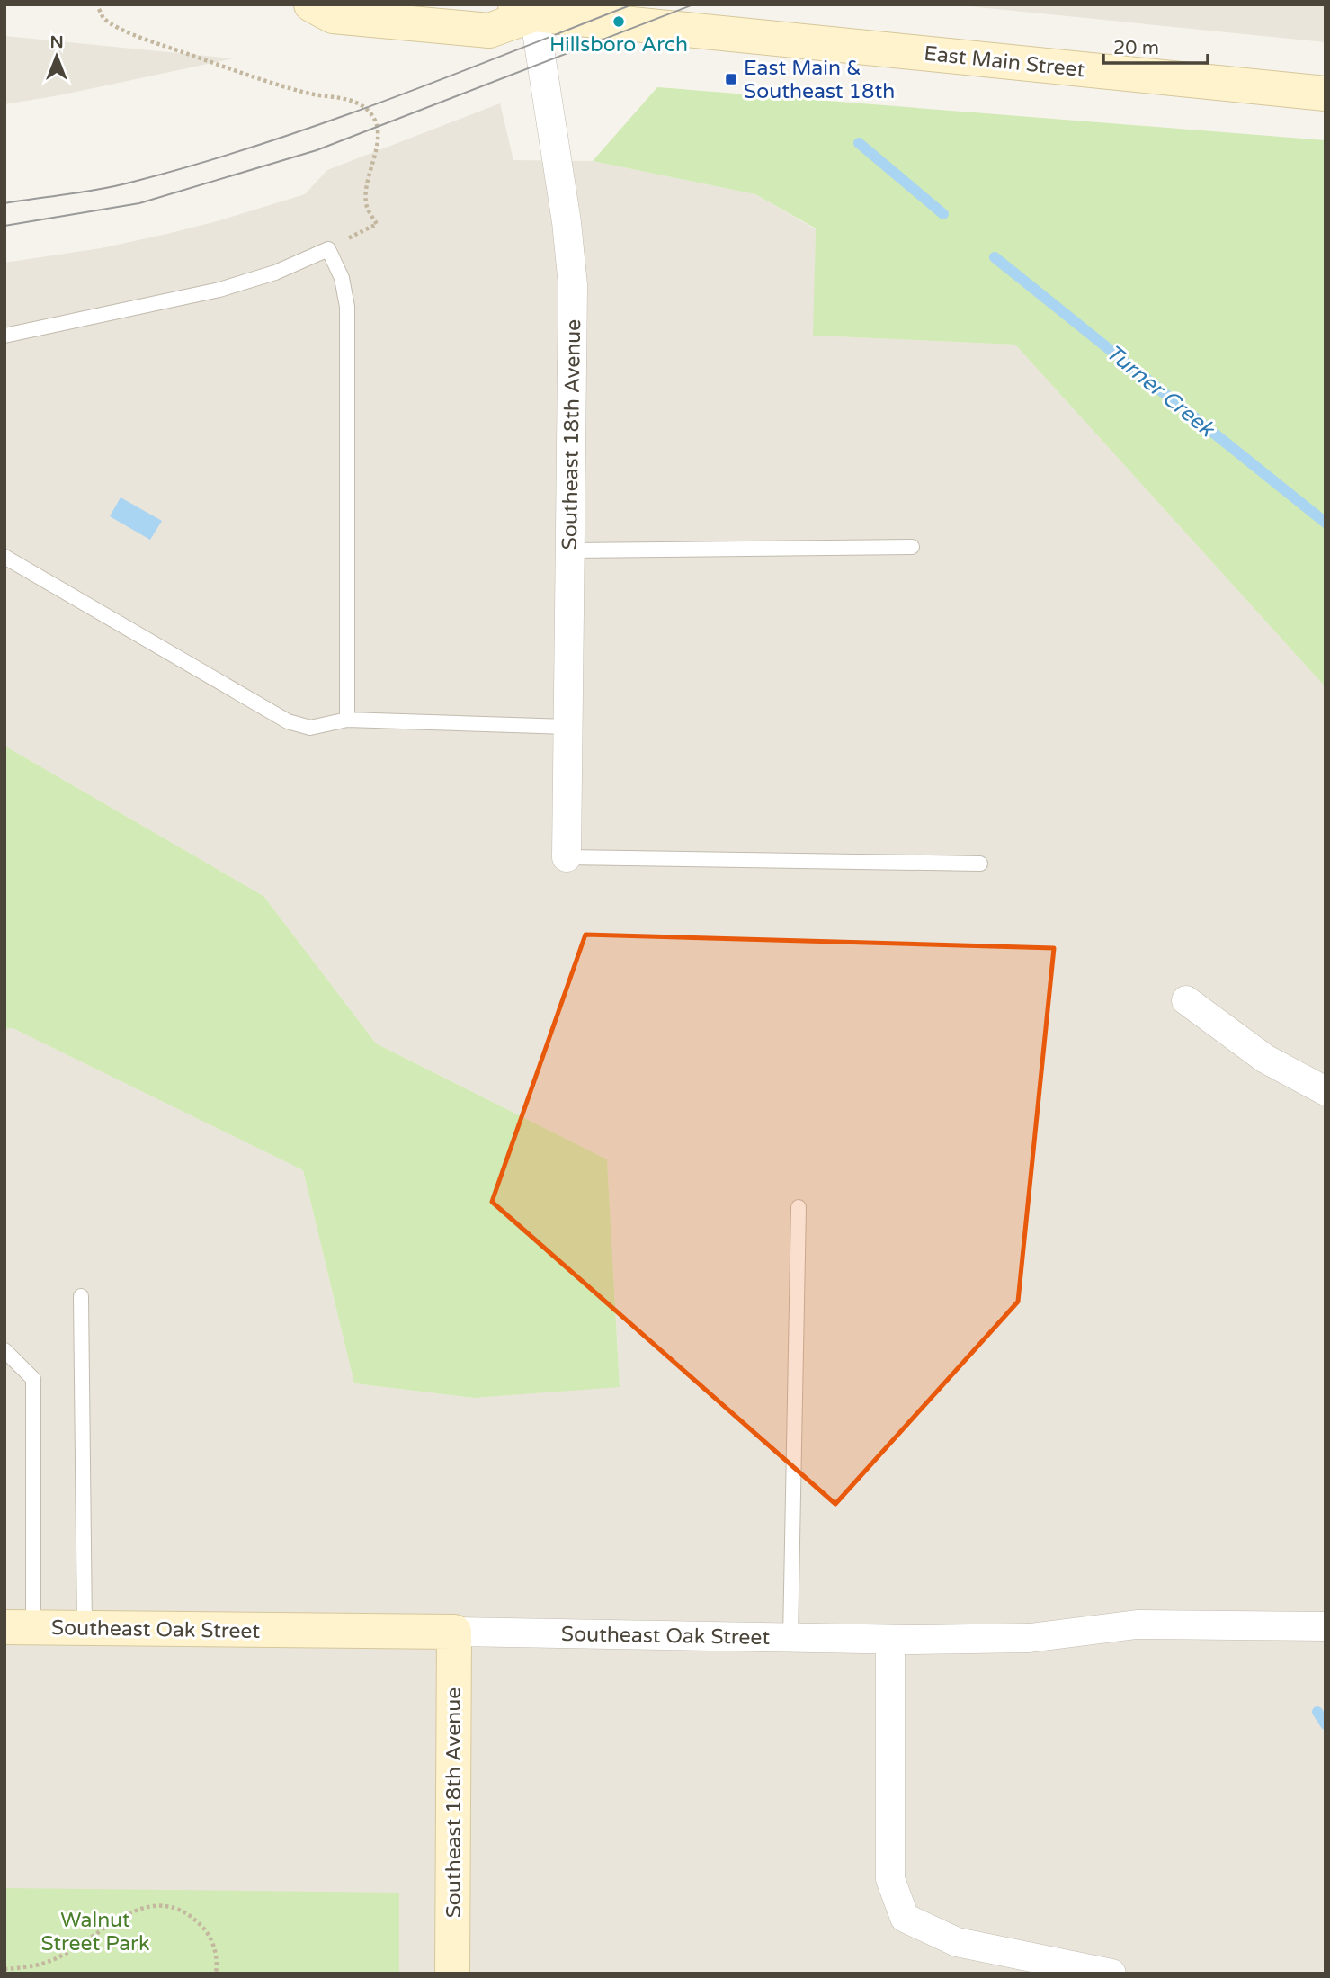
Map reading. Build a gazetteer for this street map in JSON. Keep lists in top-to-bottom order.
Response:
{
  "streets": {
    "main road": ["East Main Street", "Southeast 18th Avenue", "Southeast Oak Street"]
  },
  "crossings": [
    ["East Main Street", "Southeast 18th Avenue"],
    ["Southeast 18th Avenue", "Southeast Oak Street"]
  ],
  "water": ["Turner Creek"],
  "parks": ["Walnut Street Park"],
  "places": {
    "other": ["Hillsboro Arch"],
    "transit": ["East Main & Southeast 18th"]
  },
  "scale_bar": "20 m",
  "north": "top"
}
